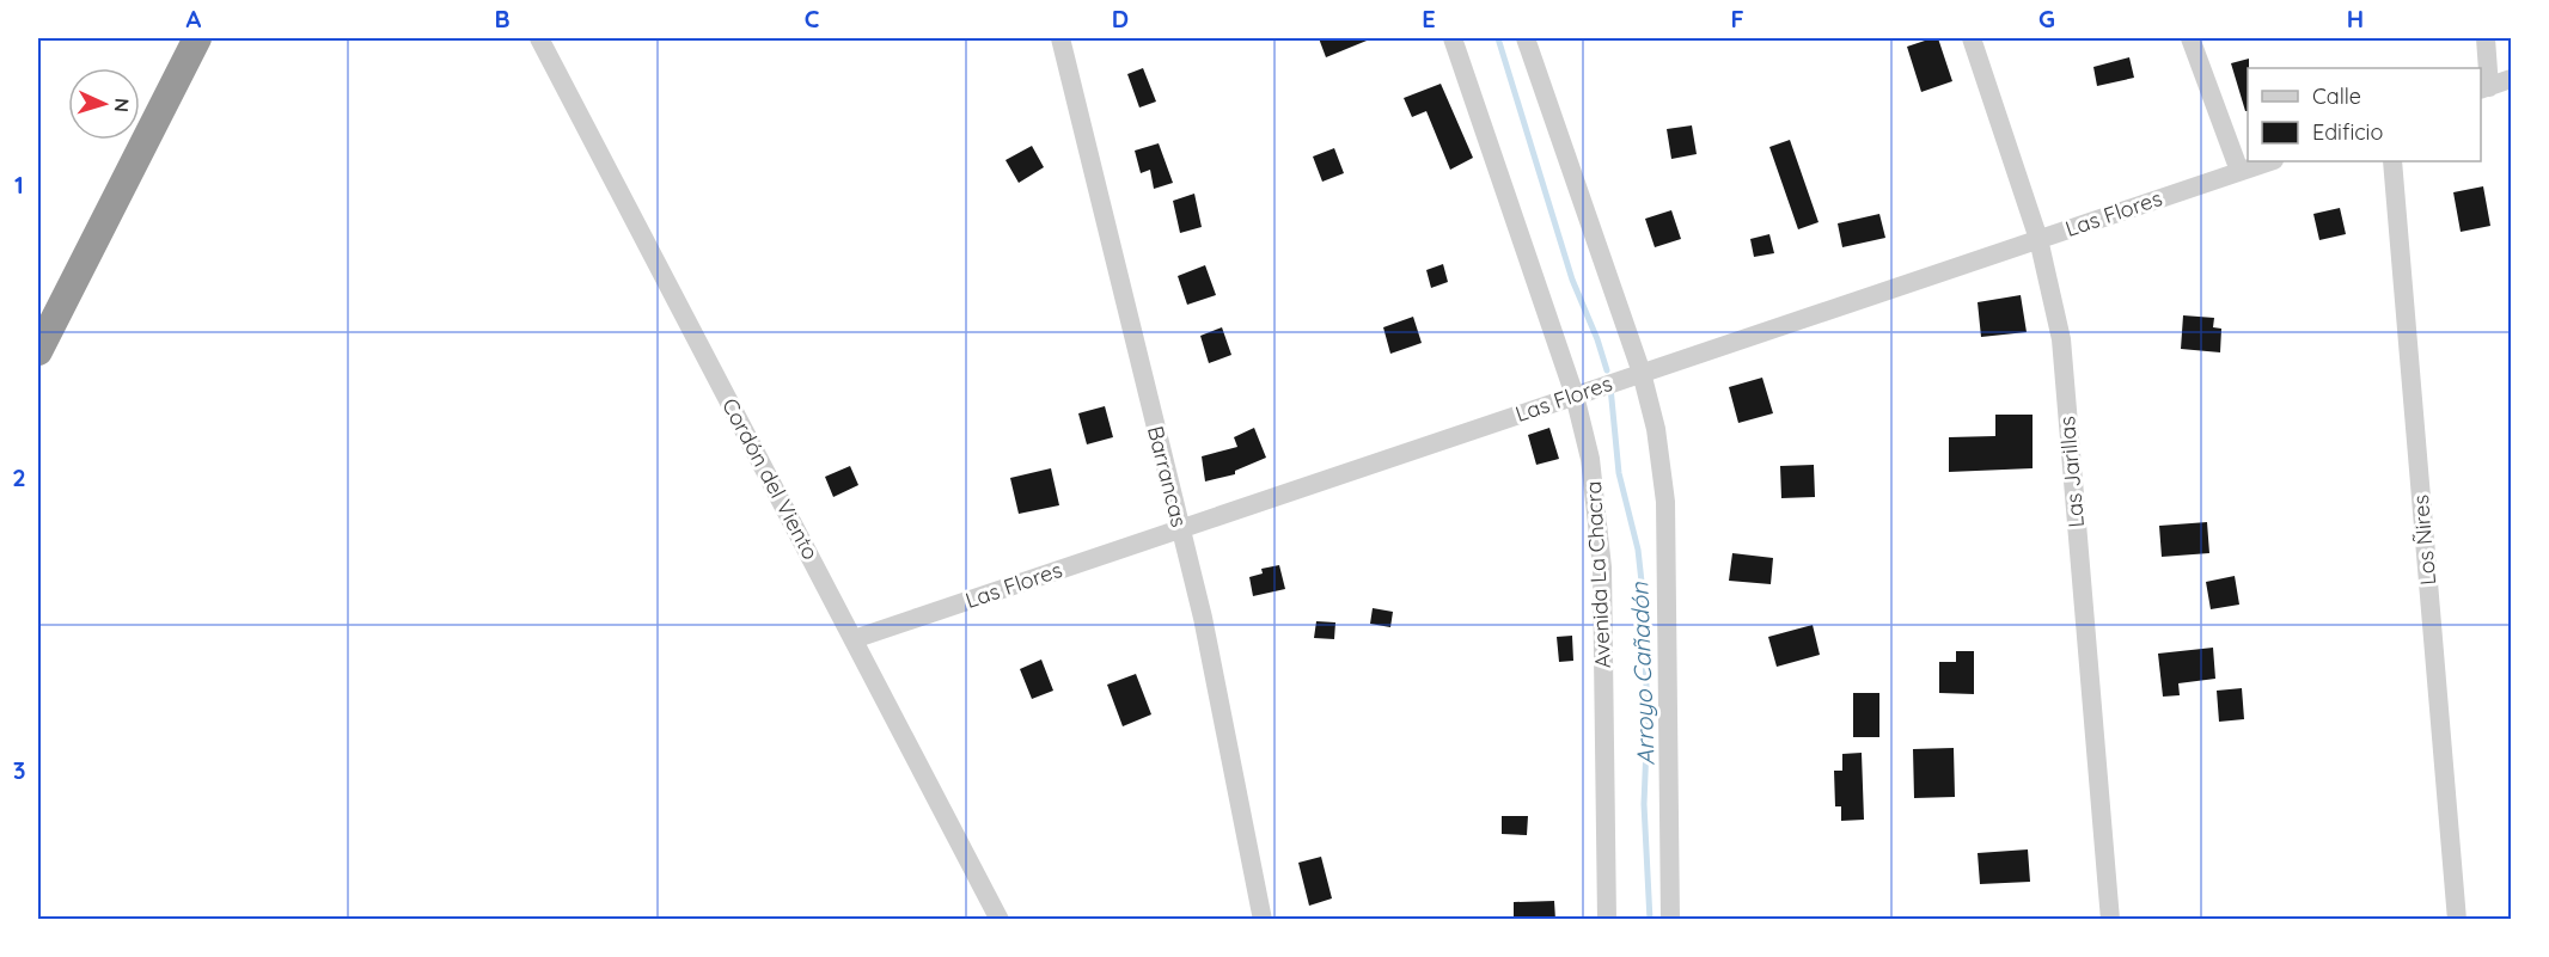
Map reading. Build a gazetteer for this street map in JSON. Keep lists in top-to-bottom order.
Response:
{
  "streets": {
    "street": [
      "Las Flores",
      "Las Jarillas",
      "Barrancas",
      "Cordón del Viento",
      "Los Ñires",
      "Avenida La Chacra"
    ]
  },
  "crossings": [
    ["Las Flores", "Las Jarillas"],
    ["Las Flores", "Barrancas"],
    ["Las Flores", "Cordón del Viento"],
    ["Las Flores", "Avenida La Chacra"]
  ],
  "water": ["Arroyo Cañadón"],
  "legend": ["Calle", "Edificio"],
  "north": "right",
  "grid": {
    "columns": [
      "A",
      "B",
      "C",
      "D",
      "E",
      "F",
      "G",
      "H"
    ],
    "rows": ["1", "2", "3"]
  }
}
